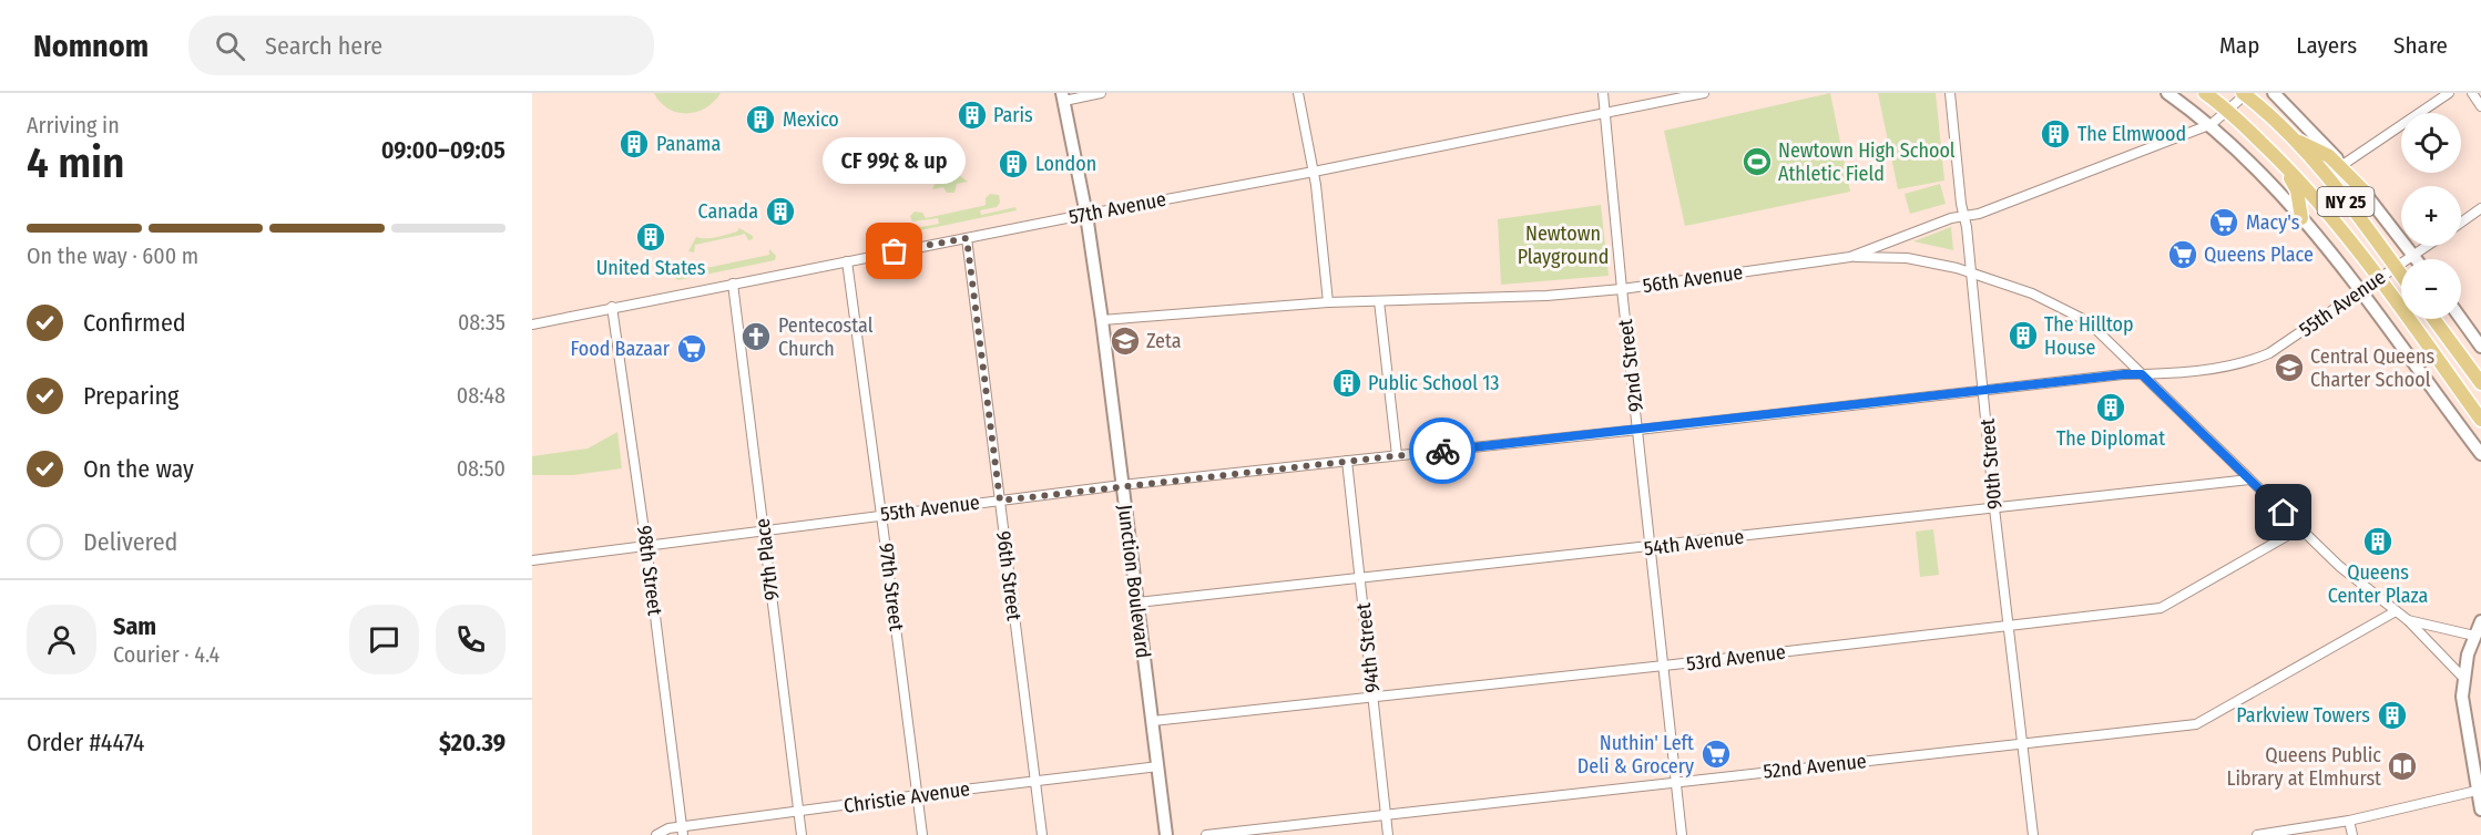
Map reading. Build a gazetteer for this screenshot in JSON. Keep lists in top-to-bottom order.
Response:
{
  "streets": {
    "main road": ["NY 25", "Junction Boulevard"],
    "street": [
      "57th Avenue",
      "56th Avenue",
      "55th Avenue",
      "92nd Street",
      "90th Street",
      "54th Avenue",
      "97th Place",
      "98th Street",
      "96th Street",
      "97th Street",
      "94th Street",
      "53rd Avenue",
      "52nd Avenue",
      "Christie Avenue"
    ]
  },
  "crossings": [
    ["NY 25", "56th Avenue"],
    ["NY 25", "55th Avenue"],
    ["57th Avenue", "92nd Street"],
    ["57th Avenue", "97th Place"],
    ["57th Avenue", "98th Street"],
    ["57th Avenue", "96th Street"],
    ["57th Avenue", "Junction Boulevard"],
    ["57th Avenue", "97th Street"],
    ["56th Avenue", "92nd Street"],
    ["56th Avenue", "90th Street"],
    ["56th Avenue", "Junction Boulevard"],
    ["55th Avenue", "92nd Street"],
    ["55th Avenue", "90th Street"],
    ["55th Avenue", "97th Place"],
    ["55th Avenue", "98th Street"],
    ["55th Avenue", "96th Street"],
    ["55th Avenue", "Junction Boulevard"],
    ["55th Avenue", "97th Street"],
    ["55th Avenue", "94th Street"],
    ["92nd Street", "54th Avenue"],
    ["92nd Street", "53rd Avenue"],
    ["92nd Street", "52nd Avenue"],
    ["90th Street", "54th Avenue"],
    ["90th Street", "53rd Avenue"],
    ["90th Street", "52nd Avenue"],
    ["54th Avenue", "Junction Boulevard"],
    ["54th Avenue", "94th Street"],
    ["97th Place", "Christie Avenue"],
    ["98th Street", "Christie Avenue"],
    ["96th Street", "Christie Avenue"],
    ["Junction Boulevard", "53rd Avenue"],
    ["Junction Boulevard", "Christie Avenue"],
    ["97th Street", "Christie Avenue"],
    ["94th Street", "53rd Avenue"],
    ["94th Street", "52nd Avenue"]
  ],
  "parks": ["Newtown Playground"],
  "places": {
    "building": [
      "Paris",
      "Mexico",
      "The Elmwood",
      "Panama",
      "London",
      "Canada",
      "United States",
      "The Hilltop House",
      "Public School 13",
      "The Diplomat",
      "Queens Center Plaza",
      "Parkview Towers"
    ],
    "sports": ["Newtown High School Athletic Field"],
    "supermarket": [
      "Macy's",
      "Queens Place",
      "Food Bazaar",
      "Nuthin' Left Deli & Grocery"
    ],
    "other": ["CF 99¢ & up"],
    "church": ["Pentecostal Church"],
    "school or university": ["Zeta", "Central Queens Charter School"],
    "library": ["Queens Public Library at Elmhurst"]
  },
  "page": {
    "header": "Nomnom",
    "search": "Search here",
    "nav": ["Map", "Layers", "Share"],
    "heading": ["4 min", "Arriving in", "09:00–09:05"],
    "panel": [
      "Sam",
      "Courier · 4.4",
      "Order #4474",
      "$20.39"
    ],
    "map_buttons": ["+", "−"],
    "bubble": "CF 99¢ & up",
    "bar": "On the way · 600 m",
    "list": [
      ["Confirmed", "08:35"],
      ["Preparing", "08:48"],
      ["On the way", "08:50"],
      "Delivered"
    ]
  }
}
